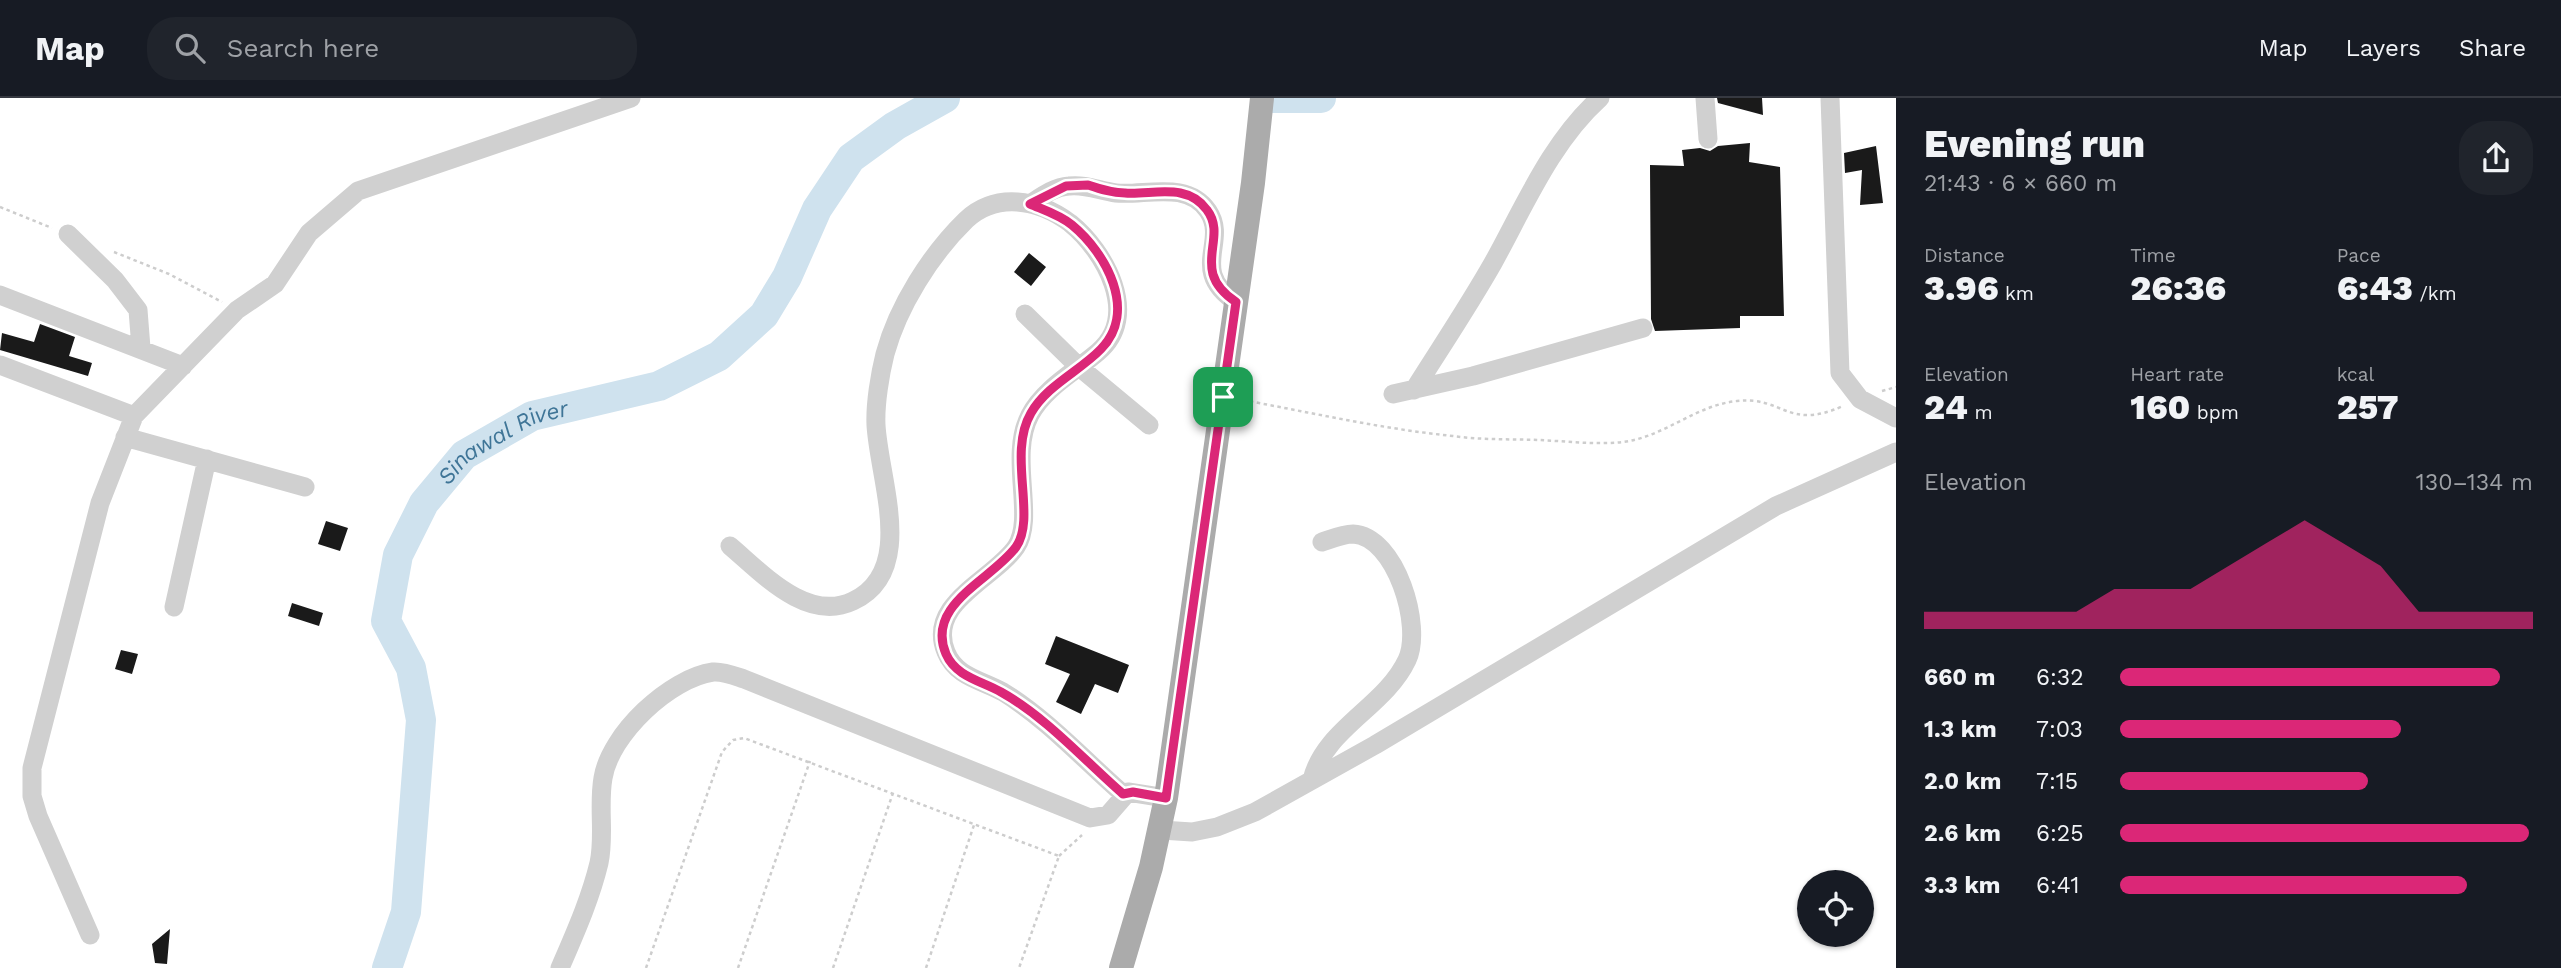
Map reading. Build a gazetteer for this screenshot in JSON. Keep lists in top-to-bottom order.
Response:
{
  "water": ["Sinawal River"],
  "page": {
    "header": "Map",
    "search": "Search here",
    "nav": ["Map", "Layers", "Share"],
    "heading": ["Evening run", "21:43 · 6 × 660 m"],
    "stats": [
      ["Distance", "3.96 km"],
      ["Time", "26:36"],
      ["Pace", "6:43 /km"],
      ["Elevation", "24 m"],
      ["Heart rate", "160 bpm"],
      ["kcal", "257"]
    ],
    "chart": ["Elevation", "130–134 m"],
    "list": [
      {
        "name": "660 m",
        "note": "6:32"
      },
      {
        "name": "1.3 km",
        "note": "7:03"
      },
      {
        "name": "2.0 km",
        "note": "7:15"
      },
      {
        "name": "2.6 km",
        "note": "6:25"
      },
      {
        "name": "3.3 km",
        "note": "6:41"
      }
    ]
  }
}
